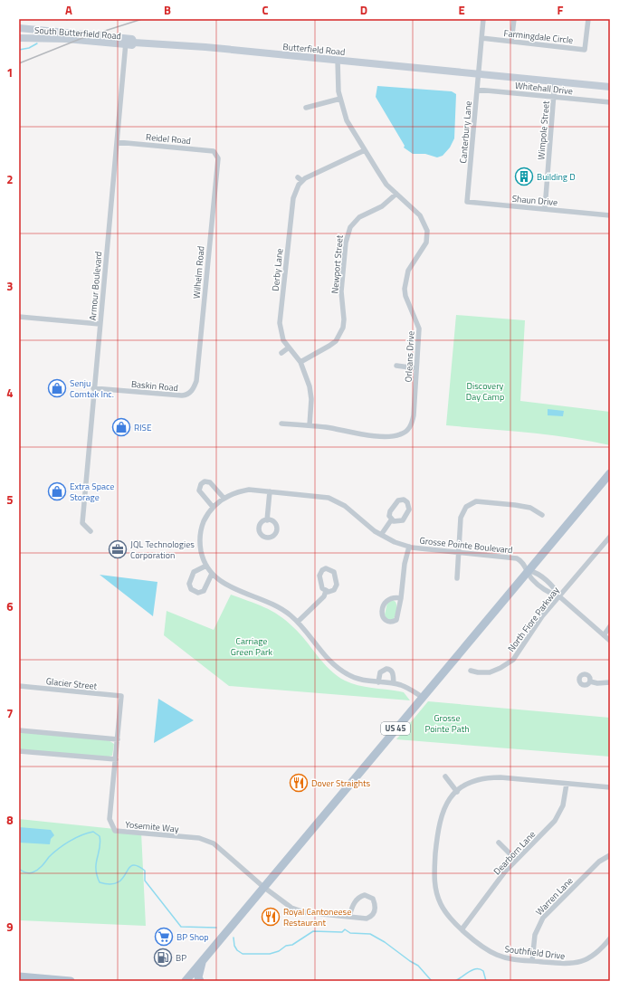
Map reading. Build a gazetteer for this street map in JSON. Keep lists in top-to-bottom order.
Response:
{
  "streets": {
    "main road": ["South Butterfield Road", "Butterfield Road", "US 45"],
    "street": [
      "Farmingdale Circle",
      "Whitehall Drive",
      "Wimpole Street",
      "Canterbury Lane",
      "Reidel Road",
      "Shaun Drive",
      "Newport Street",
      "Derby Lane",
      "Wilhelm Road",
      "Armour Boulevard",
      "Orleans Drive",
      "Baskin Road",
      "Grosse Pointe Boulevard",
      "North Fiore Parkway",
      "Glacier Street",
      "Yosemite Way",
      "Dearborn Lane",
      "Warren Lane",
      "Southfield Drive"
    ]
  },
  "crossings": [
    ["South Butterfield Road", "Butterfield Road"],
    ["South Butterfield Road", "Armour Boulevard"],
    ["Farmingdale Circle", "Canterbury Lane"],
    ["Butterfield Road", "Wimpole Street"],
    ["Butterfield Road", "Canterbury Lane"],
    ["Butterfield Road", "Armour Boulevard"],
    ["Butterfield Road", "Orleans Drive"],
    ["Whitehall Drive", "Wimpole Street"],
    ["Whitehall Drive", "Canterbury Lane"],
    ["Wimpole Street", "Shaun Drive"],
    ["Canterbury Lane", "Shaun Drive"],
    ["Reidel Road", "Wilhelm Road"],
    ["Reidel Road", "Armour Boulevard"],
    ["Newport Street", "Derby Lane"],
    ["Newport Street", "Orleans Drive"],
    ["Derby Lane", "Orleans Drive"],
    ["Wilhelm Road", "Baskin Road"],
    ["Armour Boulevard", "Baskin Road"],
    ["Grosse Pointe Boulevard", "North Fiore Parkway"],
    ["Grosse Pointe Boulevard", "US 45"],
    ["Glacier Street", "Yosemite Way"],
    ["US 45", "Yosemite Way"],
    ["Dearborn Lane", "Southfield Drive"],
    ["Warren Lane", "Southfield Drive"]
  ],
  "parks": ["Discovery Day Camp", "Carriage Green Park", "Grosse Pointe Path"],
  "places": {
    "building": ["Building D"],
    "shop": ["Senju Comtek Inc.", "RISE", "Extra Space Storage"],
    "office": ["JQL Technologies Corporation"],
    "restaurant": ["Dover Straights", "Royal Cantoneese Restaurant"],
    "supermarket": ["BP Shop"],
    "fuel station": ["BP"]
  },
  "grid": {
    "columns": [
      "A",
      "B",
      "C",
      "D",
      "E",
      "F"
    ],
    "rows": [
      "1",
      "2",
      "3",
      "4",
      "5",
      "6",
      "7",
      "8",
      "9"
    ]
  }
}
